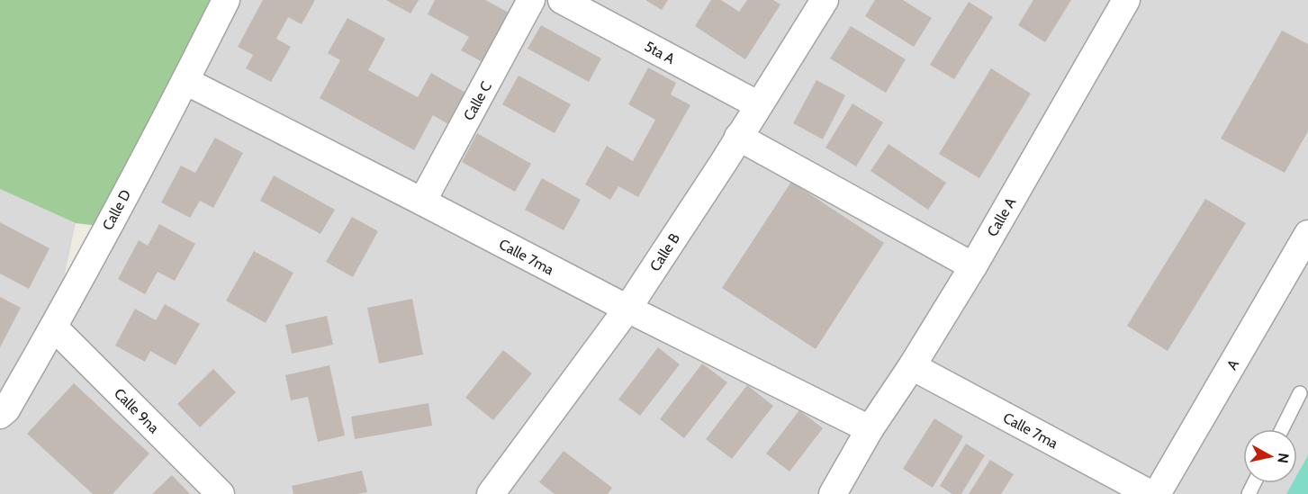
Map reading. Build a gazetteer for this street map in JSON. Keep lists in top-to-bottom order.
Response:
{
  "streets": {
    "street": [
      "5ta A",
      "Calle C",
      "Calle D",
      "Calle A",
      "Calle B",
      "Calle 7ma",
      "A",
      "Calle 9na"
    ]
  },
  "crossings": [
    ["5ta A", "Calle B"],
    ["Calle C", "Calle 7ma"],
    ["Calle D", "Calle 7ma"],
    ["Calle D", "Calle 9na"],
    ["Calle A", "Calle 7ma"],
    ["Calle B", "Calle 7ma"]
  ],
  "north": "right"
}
